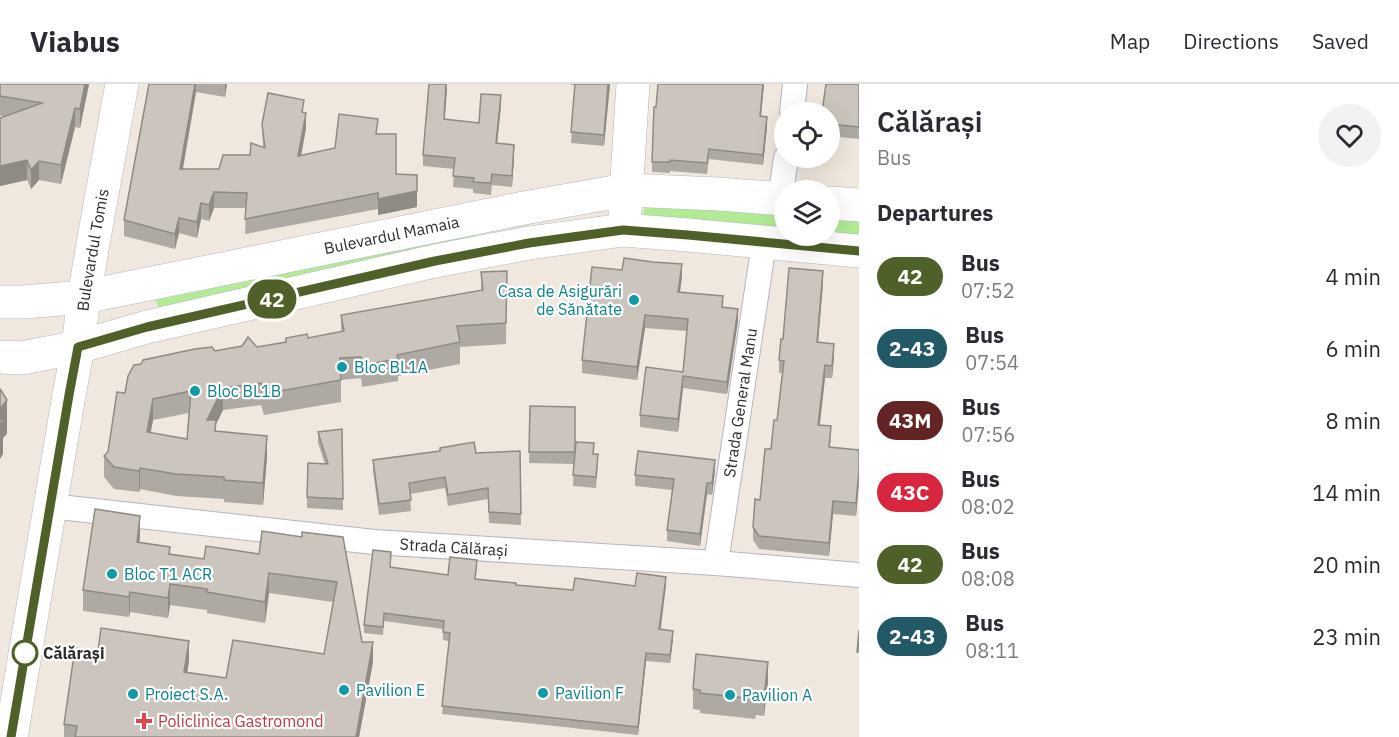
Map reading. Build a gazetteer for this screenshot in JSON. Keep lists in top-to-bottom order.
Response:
{
  "streets": {
    "main road": ["Bulevardul Mamaia", "Bulevardul Tomis"],
    "street": ["Strada General Manu", "Strada Călărași"]
  },
  "crossings": [
    ["Bulevardul Mamaia", "Bulevardul Tomis"],
    ["Bulevardul Tomis", "Strada Călărași"],
    ["Strada General Manu", "Strada Călărași"]
  ],
  "places": {
    "other": [
      "Casa de Asigurări de Sănătate",
      "Bloc BL1A",
      "Bloc BL1B",
      "Bloc T1 ACR",
      "Călărași",
      "Pavilion E",
      "Pavilion F",
      "Proiect S.A.",
      "Pavilion A"
    ],
    "health": ["Policlinica Gastromond"]
  },
  "lines": ["bus line 42"],
  "page": {
    "header": "Viabus",
    "nav": ["Map", "Directions", "Saved"],
    "on_map": "42",
    "heading": [
      ["Călărași", "Bus"],
      "Departures"
    ],
    "list": [
      {
        "mark": "42",
        "name": "Bus",
        "note": "07:52",
        "value": "4 min"
      },
      {
        "mark": "2-43",
        "name": "Bus",
        "note": "07:54",
        "value": "6 min"
      },
      {
        "mark": "43M",
        "name": "Bus",
        "note": "07:56",
        "value": "8 min"
      },
      {
        "mark": "43C",
        "name": "Bus",
        "note": "08:02",
        "value": "14 min"
      },
      {
        "mark": "42",
        "name": "Bus",
        "note": "08:08",
        "value": "20 min"
      },
      {
        "mark": "2-43",
        "name": "Bus",
        "note": "08:11",
        "value": "23 min"
      }
    ]
  }
}
